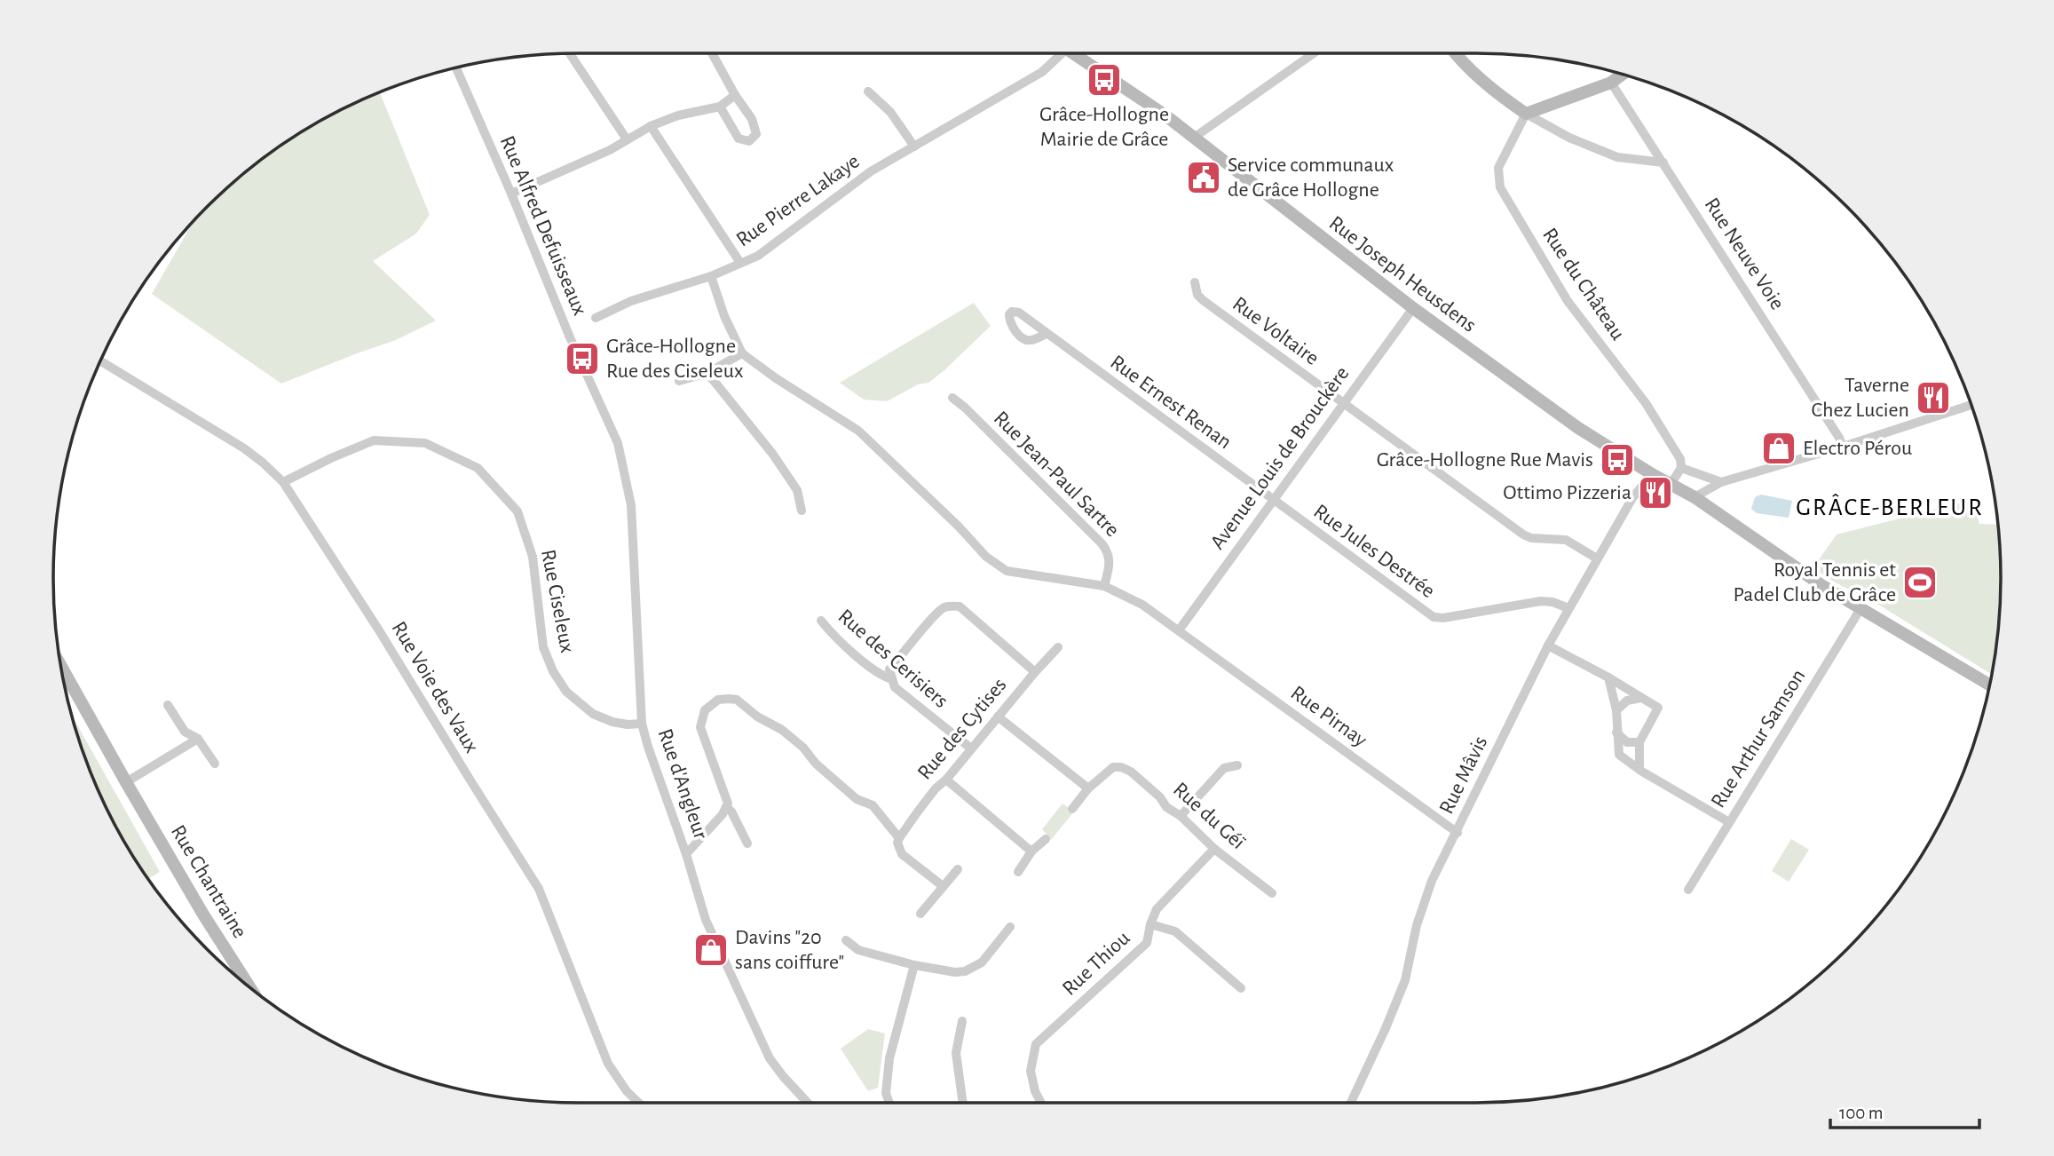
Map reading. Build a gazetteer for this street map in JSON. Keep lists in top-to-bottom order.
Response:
{
  "streets": {
    "street": [
      "Rue Pierre Lakaye",
      "Rue Alfred Defuisseaux",
      "Rue Neuve Voie",
      "Rue Joseph Heusdens",
      "Rue du Château",
      "Rue Voltaire",
      "Rue Ernest Renan",
      "Avenue Louis de Brouckère",
      "Rue Jean-Paul Sartre",
      "Rue Jules Destrée",
      "Rue Ciseleux",
      "Rue des Cerisiers",
      "Rue Voie des Vaux",
      "Rue Pirnay",
      "Rue des Cytises",
      "Rue Arthur Samson",
      "Rue Mâvis",
      "Rue d'Angleur",
      "Rue du Géï",
      "Rue Chantraine",
      "Rue Thiou"
    ]
  },
  "crossings": [
    ["Rue Alfred Defuisseaux", "Rue d'Angleur"],
    ["Rue Joseph Heusdens", "Avenue Louis de Brouckère"],
    ["Rue Joseph Heusdens", "Rue Arthur Samson"],
    ["Rue Joseph Heusdens", "Rue Mâvis"],
    ["Rue Voltaire", "Avenue Louis de Brouckère"],
    ["Rue Voltaire", "Rue Mâvis"],
    ["Rue Ernest Renan", "Avenue Louis de Brouckère"],
    ["Rue Ernest Renan", "Rue Jules Destrée"],
    ["Avenue Louis de Brouckère", "Rue Jules Destrée"],
    ["Avenue Louis de Brouckère", "Rue Pirnay"],
    ["Rue Jean-Paul Sartre", "Rue Pirnay"],
    ["Rue Jules Destrée", "Rue Mâvis"],
    ["Rue Ciseleux", "Rue Voie des Vaux"],
    ["Rue Ciseleux", "Rue d'Angleur"],
    ["Rue des Cerisiers", "Rue des Cytises"],
    ["Rue Pirnay", "Rue Mâvis"],
    ["Rue du Géï", "Rue Thiou"]
  ],
  "districts": ["GRÂCE-BERLEUR"],
  "places": {
    "bus stop": ["Grâce-Hollogne Mairie de Grâce", "Grâce-Hollogne Rue des Ciseleux", "Grâce-Hollogne Rue Mavis"],
    "public building": ["Service communaux de Grâce Hollogne"],
    "restaurant": ["Taverne Chez Lucien", "Ottimo Pizzeria"],
    "shop": ["Electro Pérou", "Davins \"20 sans coiffure\""],
    "sports": ["Royal Tennis et Padel Club de Grâce"]
  },
  "scale_bar": "100 m"
}
